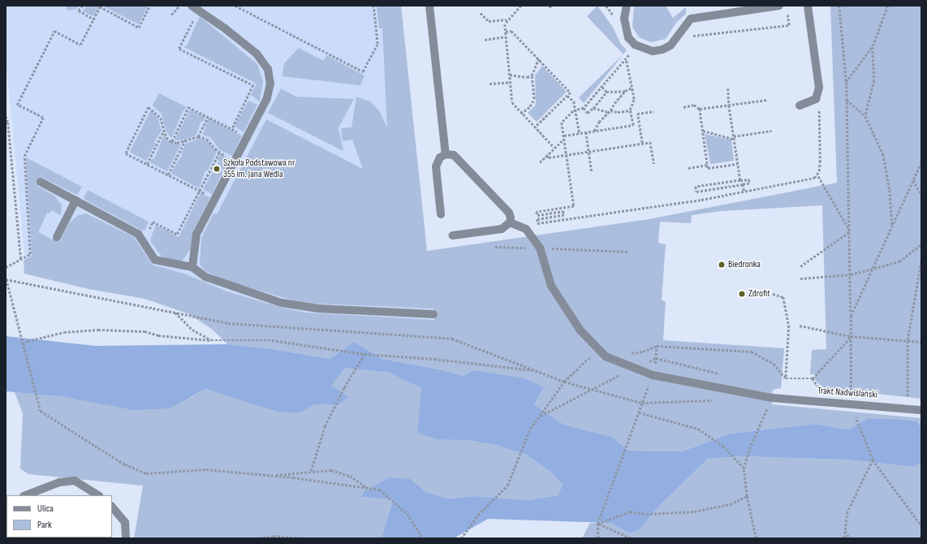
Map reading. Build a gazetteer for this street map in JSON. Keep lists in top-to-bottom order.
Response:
{
  "streets": {
    "street": ["Trakt Nadwiślański"]
  },
  "places": ["Szkoła Podstawowa nr 355 im. Jana Wedla", "Biedronka", "Zdrofit"],
  "legend": ["Ulica", "Park"]
}
